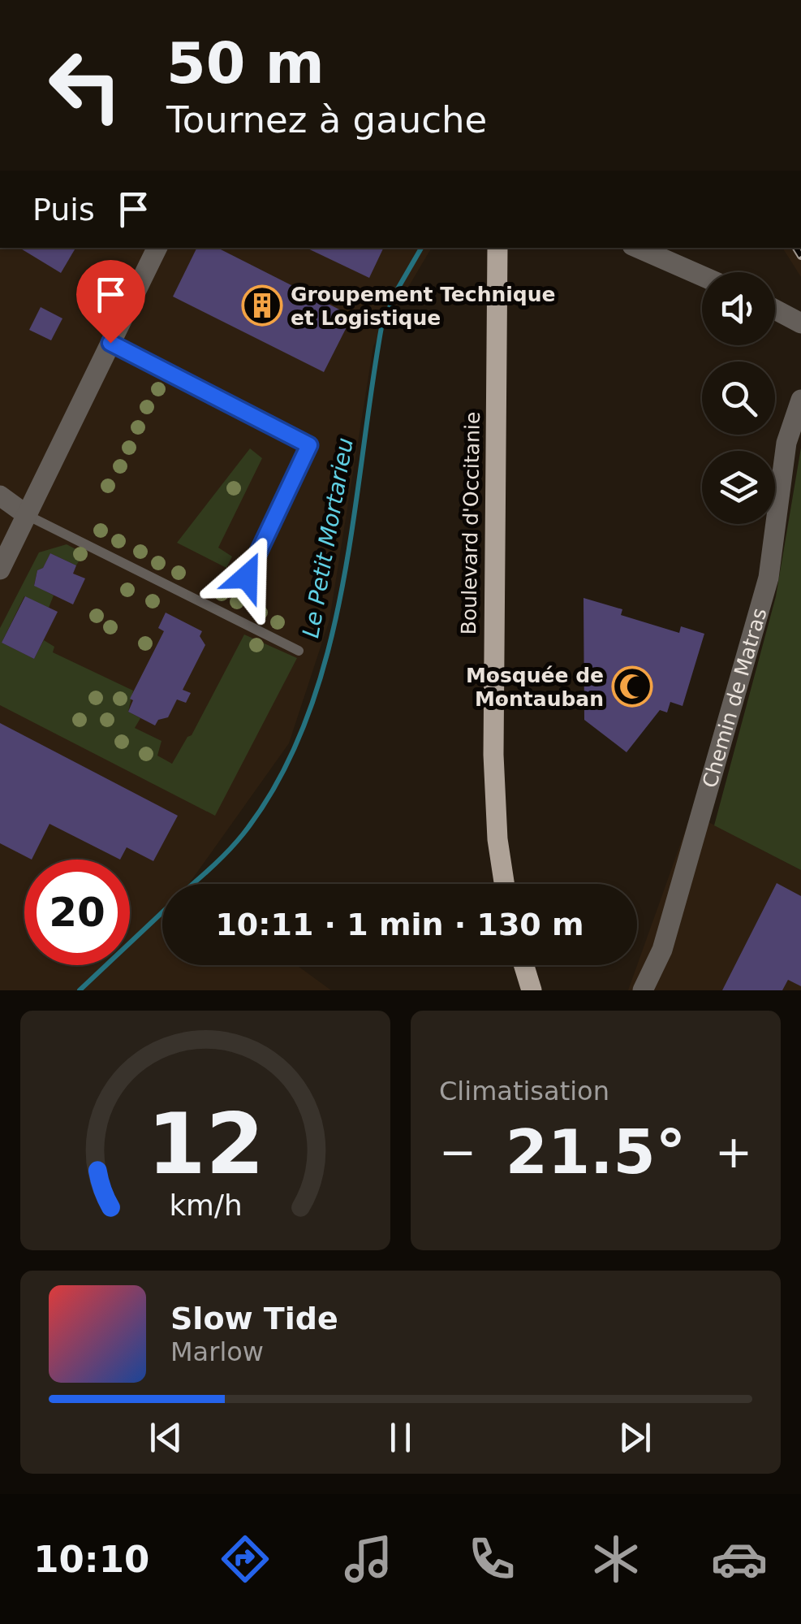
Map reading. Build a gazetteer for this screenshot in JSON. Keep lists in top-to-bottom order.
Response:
{
  "streets": {
    "main road": ["Boulevard d'Occitanie"],
    "street": ["Chemin de Matras"]
  },
  "water": ["Le Petit Mortarieu"],
  "places": {
    "building": ["Groupement Technique et Logistique"],
    "mosque": ["Mosquée de Montauban"]
  },
  "page": {
    "turn": ["50 m", "Tournez à gauche"],
    "then": "Puis",
    "limit": "20",
    "trip": "10:11 · 1 min · 130 m",
    "tile": "Climatisation",
    "heat": ["−", "21.5°", "+"],
    "song": ["Slow Tide", "Marlow"],
    "tabs": "10:10",
    "gauge": ["12", "km/h"]
  }
}
